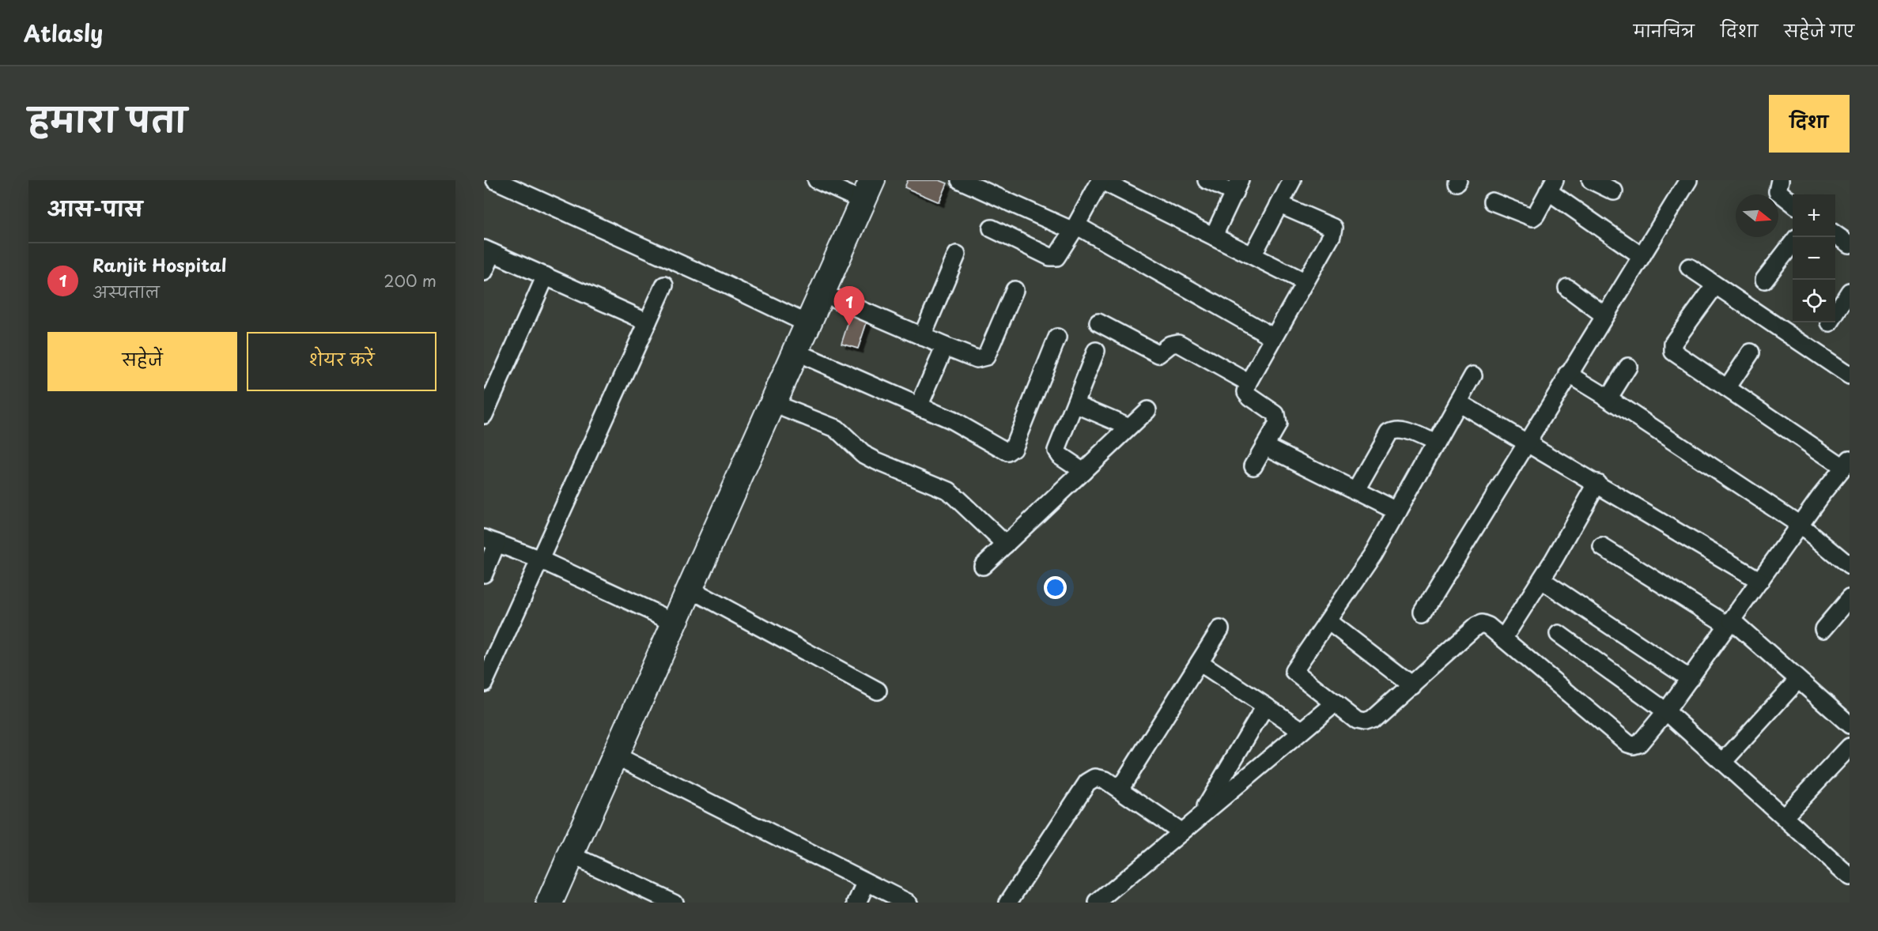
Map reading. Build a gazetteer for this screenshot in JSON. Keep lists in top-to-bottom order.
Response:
{
  "north": "right",
  "page": {
    "header": "Atlasly",
    "nav": ["मानचित्र", "दिशा", "सहेजे गए"],
    "title": "हमारा पता",
    "buttons": [
      "दिशा",
      ["सहेजें", "शेयर करें"]
    ],
    "heading": "आस-पास",
    "map_buttons": ["+", "−"],
    "list": [
      {
        "mark": "1",
        "name": "Ranjit Hospital",
        "note": "अस्पताल",
        "value": "200 m"
      }
    ],
    "pins": "1"
  }
}
